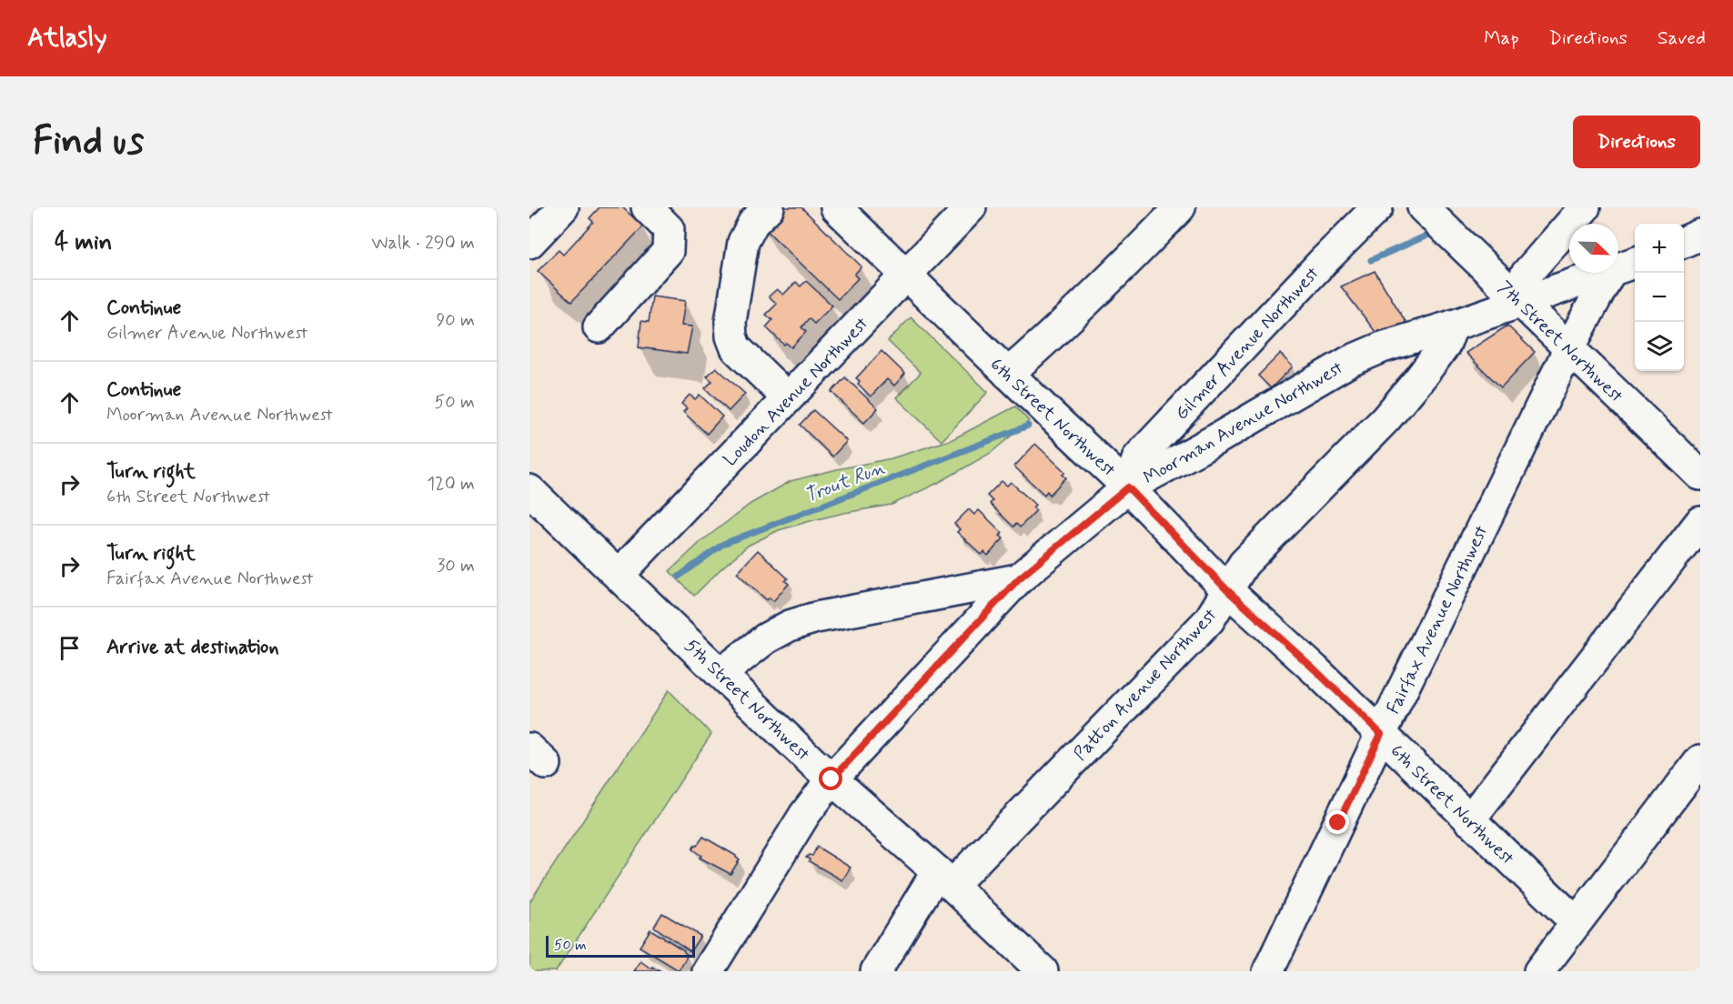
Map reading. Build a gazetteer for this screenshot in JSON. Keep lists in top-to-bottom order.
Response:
{
  "streets": {
    "street": [
      "7th Street Northwest",
      "Gilmer Avenue Northwest",
      "Loudon Avenue Northwest",
      "6th Street Northwest",
      "Moorman Avenue Northwest",
      "Fairfax Avenue Northwest",
      "Patton Avenue Northwest",
      "5th Street Northwest"
    ]
  },
  "crossings": [
    ["7th Street Northwest", "Moorman Avenue Northwest"],
    ["7th Street Northwest", "Fairfax Avenue Northwest"],
    ["Gilmer Avenue Northwest", "6th Street Northwest"],
    ["Gilmer Avenue Northwest", "Moorman Avenue Northwest"],
    ["Loudon Avenue Northwest", "6th Street Northwest"],
    ["Loudon Avenue Northwest", "5th Street Northwest"],
    ["6th Street Northwest", "Moorman Avenue Northwest"],
    ["6th Street Northwest", "Fairfax Avenue Northwest"],
    ["6th Street Northwest", "Patton Avenue Northwest"],
    ["Moorman Avenue Northwest", "Patton Avenue Northwest"],
    ["Moorman Avenue Northwest", "5th Street Northwest"],
    ["Patton Avenue Northwest", "5th Street Northwest"]
  ],
  "water": ["Trout Run"],
  "scale_bar": "50 m",
  "north": "bottom right",
  "page": {
    "header": "Atlasly",
    "nav": ["Map", "Directions", "Saved"],
    "buttons": "Directions",
    "title": "Find us",
    "heading": ["4 min", "Walk · 290 m"],
    "map_buttons": ["+", "−"],
    "list": [
      ["Continue", "Gilmer Avenue Northwest", "90 m"],
      ["Continue", "Moorman Avenue Northwest", "50 m"],
      ["Turn right", "6th Street Northwest", "120 m"],
      ["Turn right", "Fairfax Avenue Northwest", "30 m"],
      "Arrive at destination"
    ],
    "scale": "50 m"
  }
}
